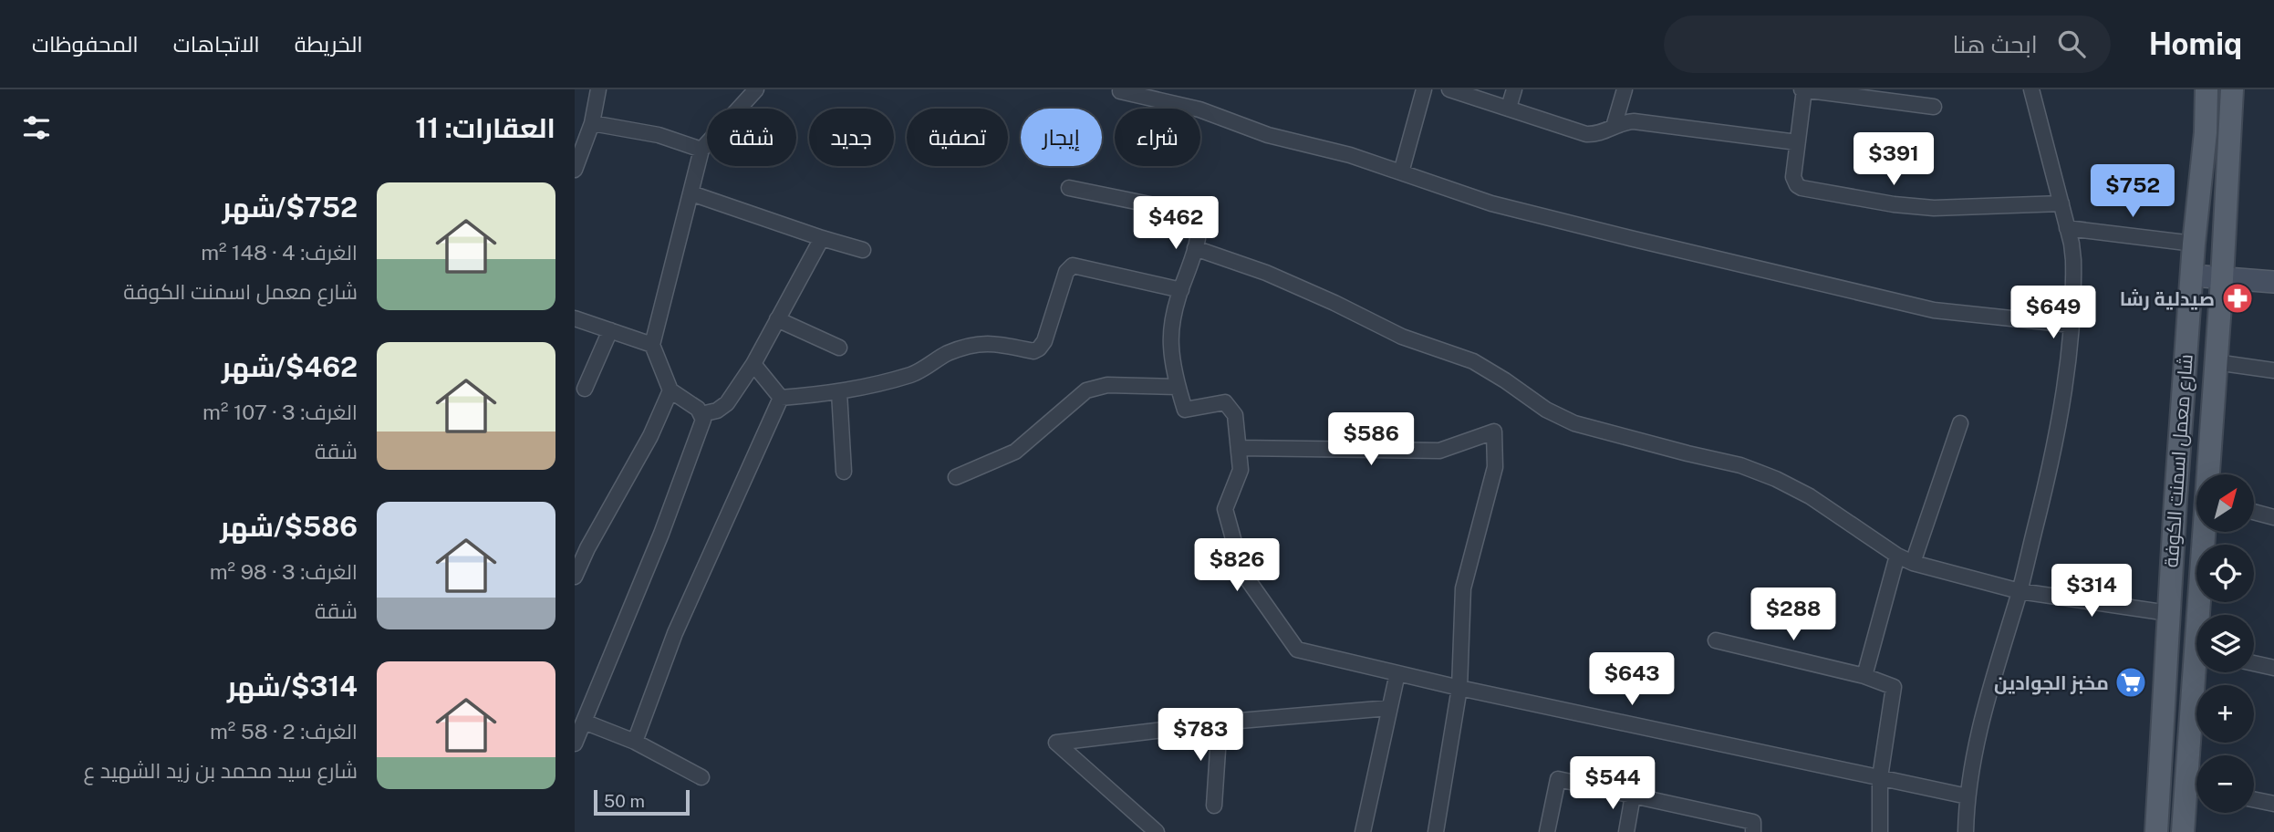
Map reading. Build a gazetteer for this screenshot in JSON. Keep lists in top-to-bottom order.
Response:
{
  "streets": {
    "main road": ["شارع معمل اسمنت الكوفة"]
  },
  "places": {
    "pharmacy": ["صيدلية رشا"],
    "supermarket": ["مخبز الجوادين"]
  },
  "scale_bar": "50 m",
  "north": "top right",
  "page": {
    "header": "Homiq",
    "search": "ابحث هنا",
    "nav": ["الخريطة", "الاتجاهات", "المحفوظات"],
    "heading": "العقارات: 11",
    "chip": [
      "شراء",
      "إيجار",
      "تصفية",
      "جديد",
      "شقة"
    ],
    "price": [
      "$391",
      "$752",
      "$462",
      "$649",
      "$586",
      "$826",
      "$314",
      "$288",
      "$643",
      "$783",
      "$544"
    ],
    "list": [
      {
        "name": "$752/شهر",
        "note": "الغرف: 4 · 148 m² · شارع معمل اسمنت الكوفة"
      },
      {
        "name": "$462/شهر",
        "note": "الغرف: 3 · 107 m² · شقة"
      },
      {
        "name": "$586/شهر",
        "note": "الغرف: 3 · 98 m² · شقة"
      },
      {
        "name": "$314/شهر",
        "note": "الغرف: 2 · 58 m² · شارع سيد محمد بن زيد الشهيد ع"
      }
    ],
    "map_buttons": ["+", "−"],
    "scale": "50 m"
  }
}
